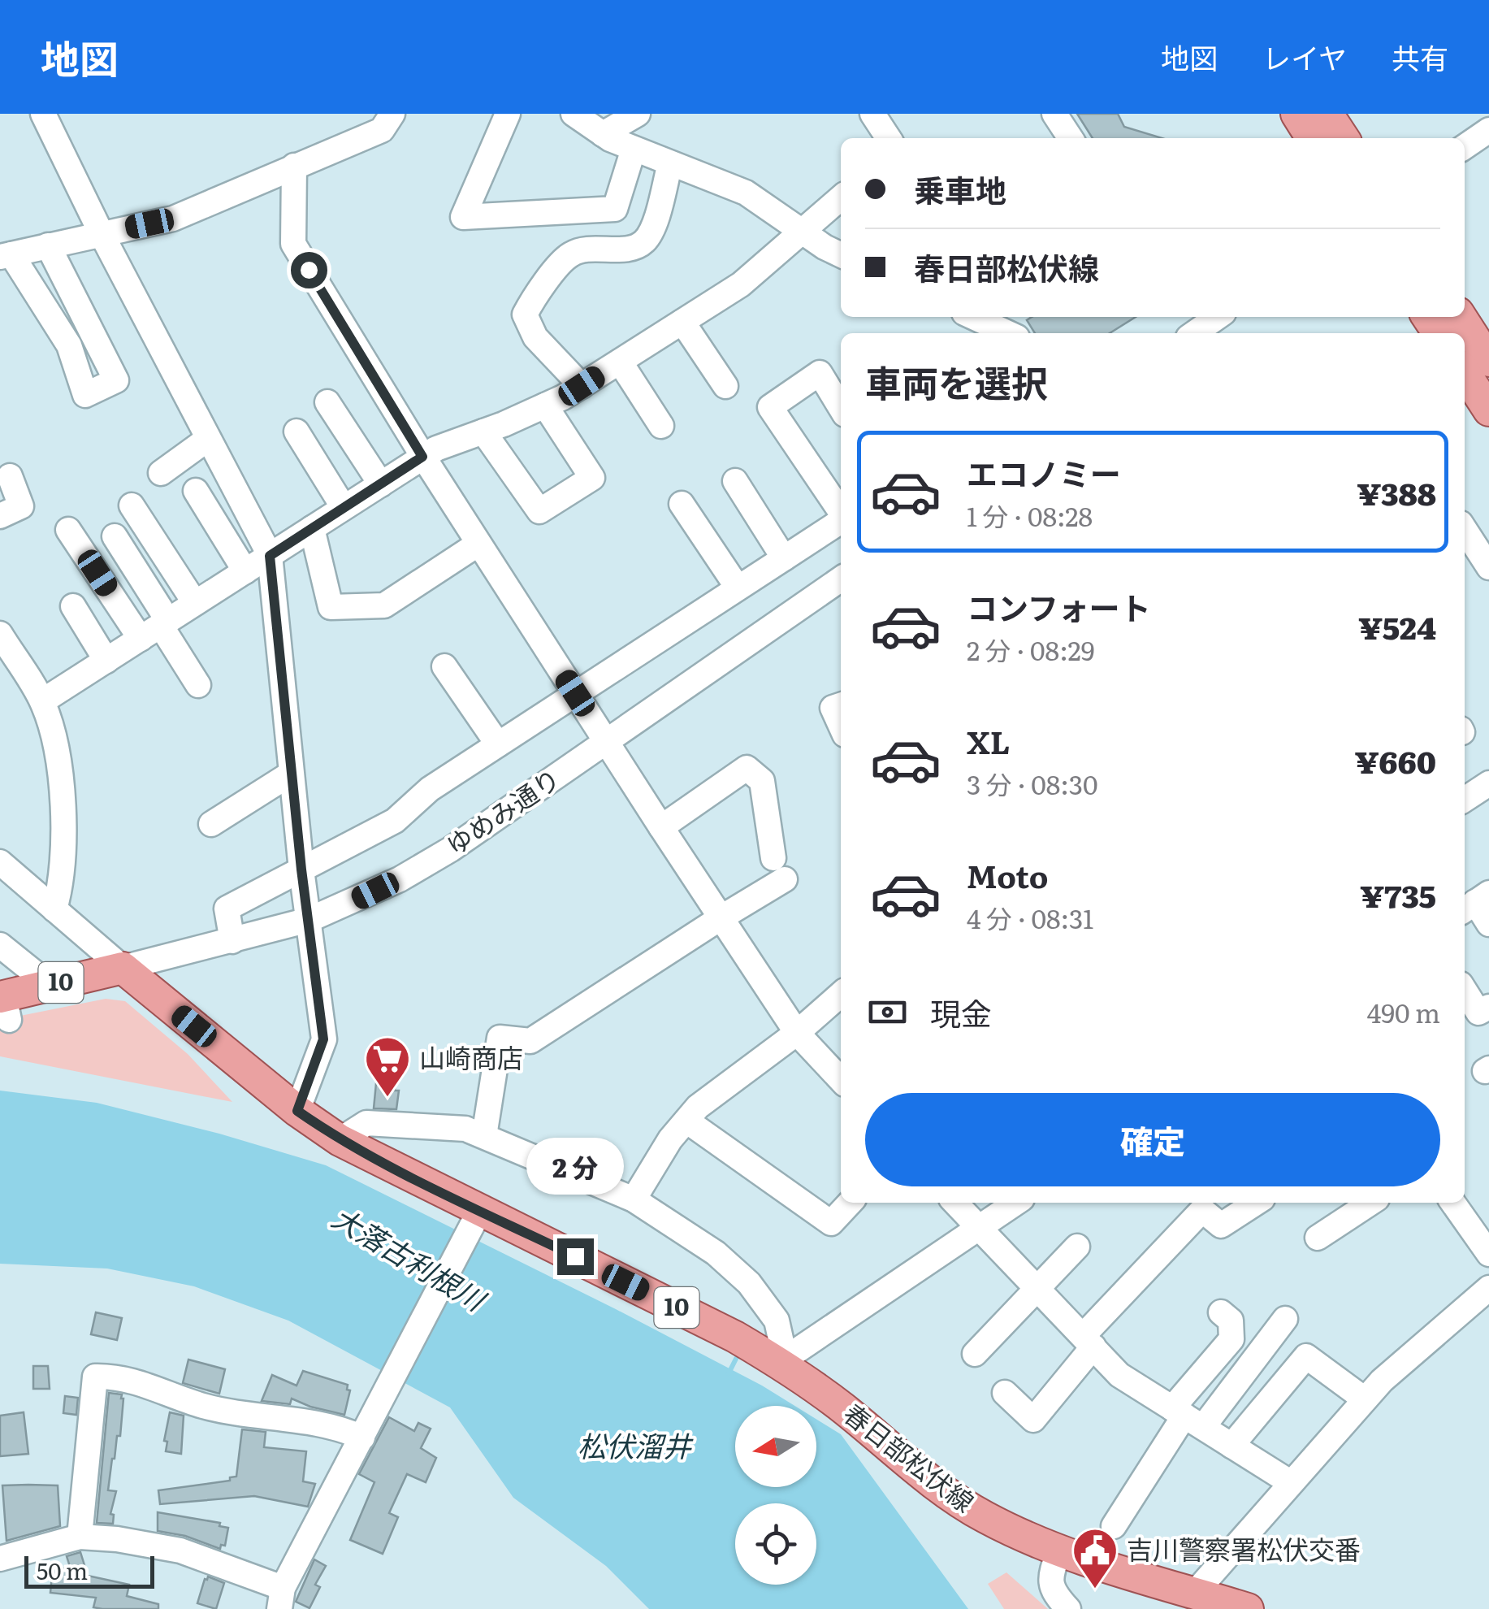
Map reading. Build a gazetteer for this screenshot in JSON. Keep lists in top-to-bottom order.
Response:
{
  "streets": {
    "main road": ["10", "春日部松伏線"],
    "street": ["ゆめみ通り"]
  },
  "crossings": [
    ["ゆめみ通り", "10"],
    ["ゆめみ通り", "春日部松伏線"],
    ["10", "春日部松伏線"]
  ],
  "water": ["大落古利根川", "松伏溜井"],
  "places": {
    "supermarket": ["山崎商店"],
    "public building": ["吉川警察署松伏交番"]
  },
  "scale_bar": "50 m",
  "north": "left",
  "page": {
    "header": "地図",
    "nav": ["地図", "レイヤ", "共有"],
    "banner": ["乗車地", "春日部松伏線"],
    "heading": "車両を選択",
    "list": [
      {
        "name": "エコノミー",
        "note": "1 分 · 08:28",
        "value": "¥388"
      },
      {
        "name": "コンフォート",
        "note": "2 分 · 08:29",
        "value": "¥524"
      },
      {
        "name": "XL",
        "note": "3 分 · 08:30",
        "value": "¥660"
      },
      {
        "name": "Moto",
        "note": "4 分 · 08:31",
        "value": "¥735"
      }
    ],
    "pay": ["現金", "490 m"],
    "buttons": "確定",
    "bubble": "2 分",
    "scale": "50 m"
  }
}
